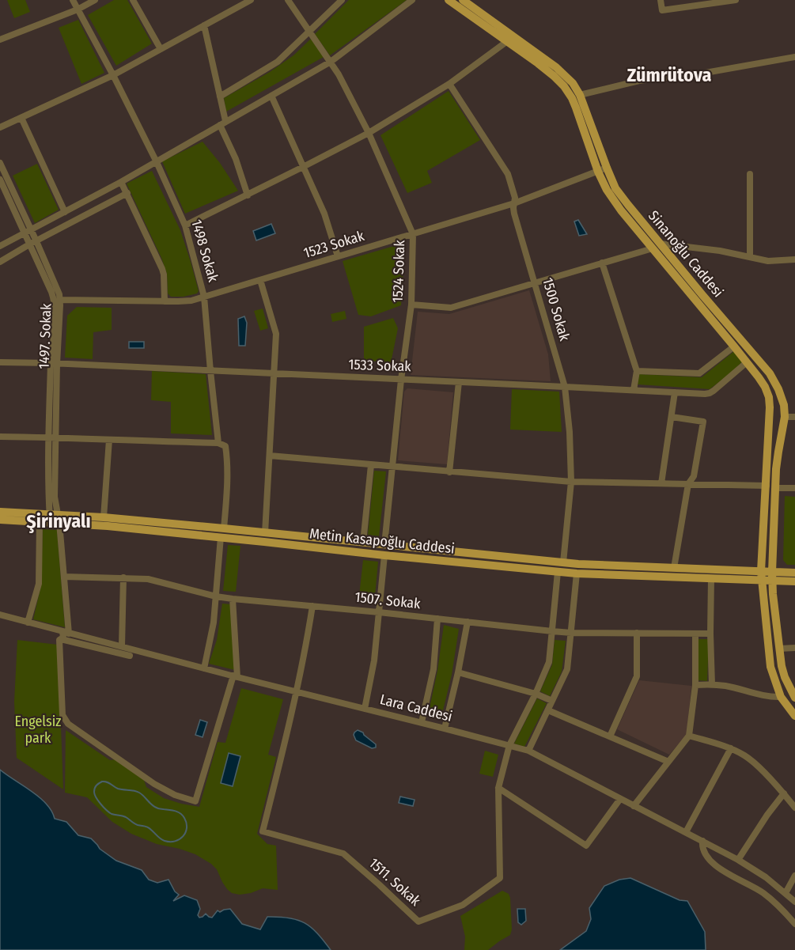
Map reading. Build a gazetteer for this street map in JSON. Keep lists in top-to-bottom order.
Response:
{
  "streets": {
    "main road": ["Si̇nanoğlu Caddesi", "Metin Kasapoğlu Caddesi"],
    "street": [
      "1523 Sokak",
      "1498 Sokak",
      "1524 Sokak",
      "1500 Sokak",
      "1497. Sokak",
      "1533 Sokak",
      "1507. Sokak",
      "Lara Caddesi",
      "1511. Sokak"
    ]
  },
  "crossings": [
    ["1523 Sokak", "1498 Sokak"],
    ["1523 Sokak", "Si̇nanoğlu Caddesi"],
    ["1523 Sokak", "1524 Sokak"],
    ["1523 Sokak", "1500 Sokak"],
    ["1523 Sokak", "1497. Sokak"],
    ["1498 Sokak", "1533 Sokak"],
    ["1498 Sokak", "Metin Kasapoğlu Caddesi"],
    ["Si̇nanoğlu Caddesi", "1533 Sokak"],
    ["Si̇nanoğlu Caddesi", "Metin Kasapoğlu Caddesi"],
    ["1524 Sokak", "1533 Sokak"],
    ["1524 Sokak", "Metin Kasapoğlu Caddesi"],
    ["1500 Sokak", "1533 Sokak"],
    ["1500 Sokak", "Metin Kasapoğlu Caddesi"],
    ["1497. Sokak", "1533 Sokak"],
    ["1497. Sokak", "Metin Kasapoğlu Caddesi"],
    ["1497. Sokak", "1507. Sokak"],
    ["1497. Sokak", "Lara Caddesi"],
    ["Metin Kasapoğlu Caddesi", "1511. Sokak"],
    ["1507. Sokak", "1511. Sokak"],
    ["Lara Caddesi", "1511. Sokak"]
  ],
  "districts": ["Zümrütova", "Şirinyalı"],
  "parks": ["Engelsiz park"]
}
